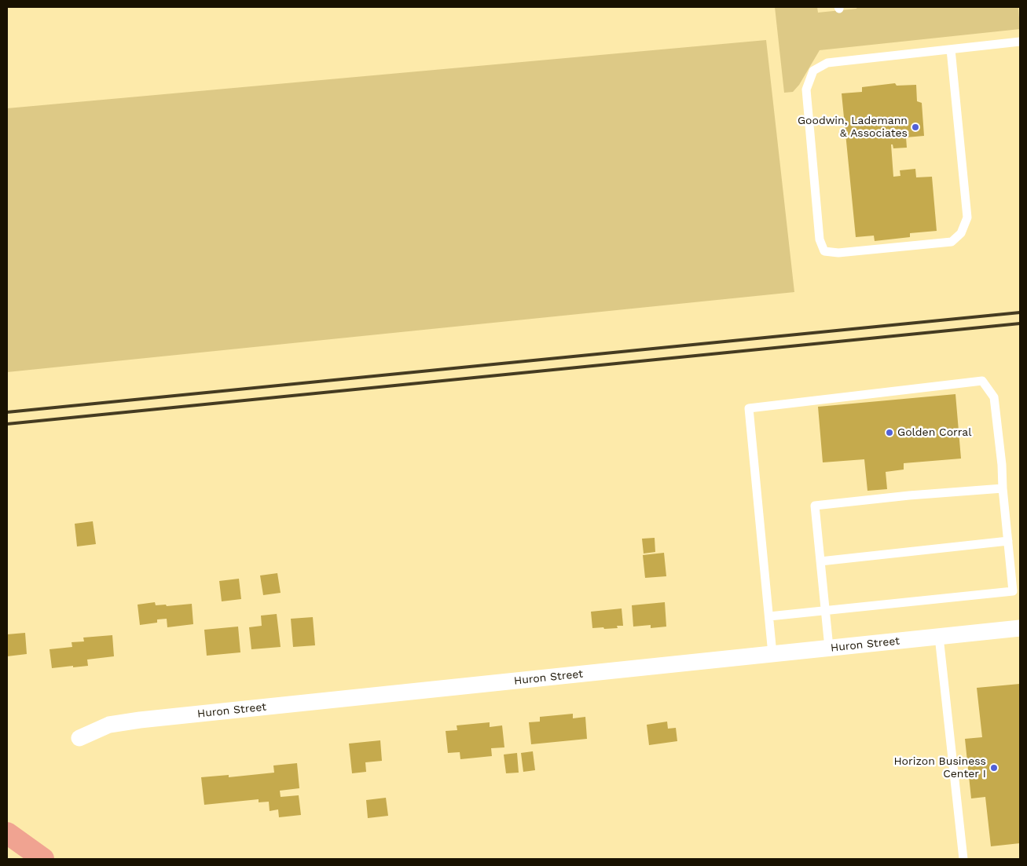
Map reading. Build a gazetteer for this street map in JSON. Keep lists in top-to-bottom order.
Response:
{
  "streets": {
    "street": ["Huron Street"]
  },
  "places": ["Goodwin, Lademann & Associates", "Golden Corral", "Horizon Business Center I"]
}
